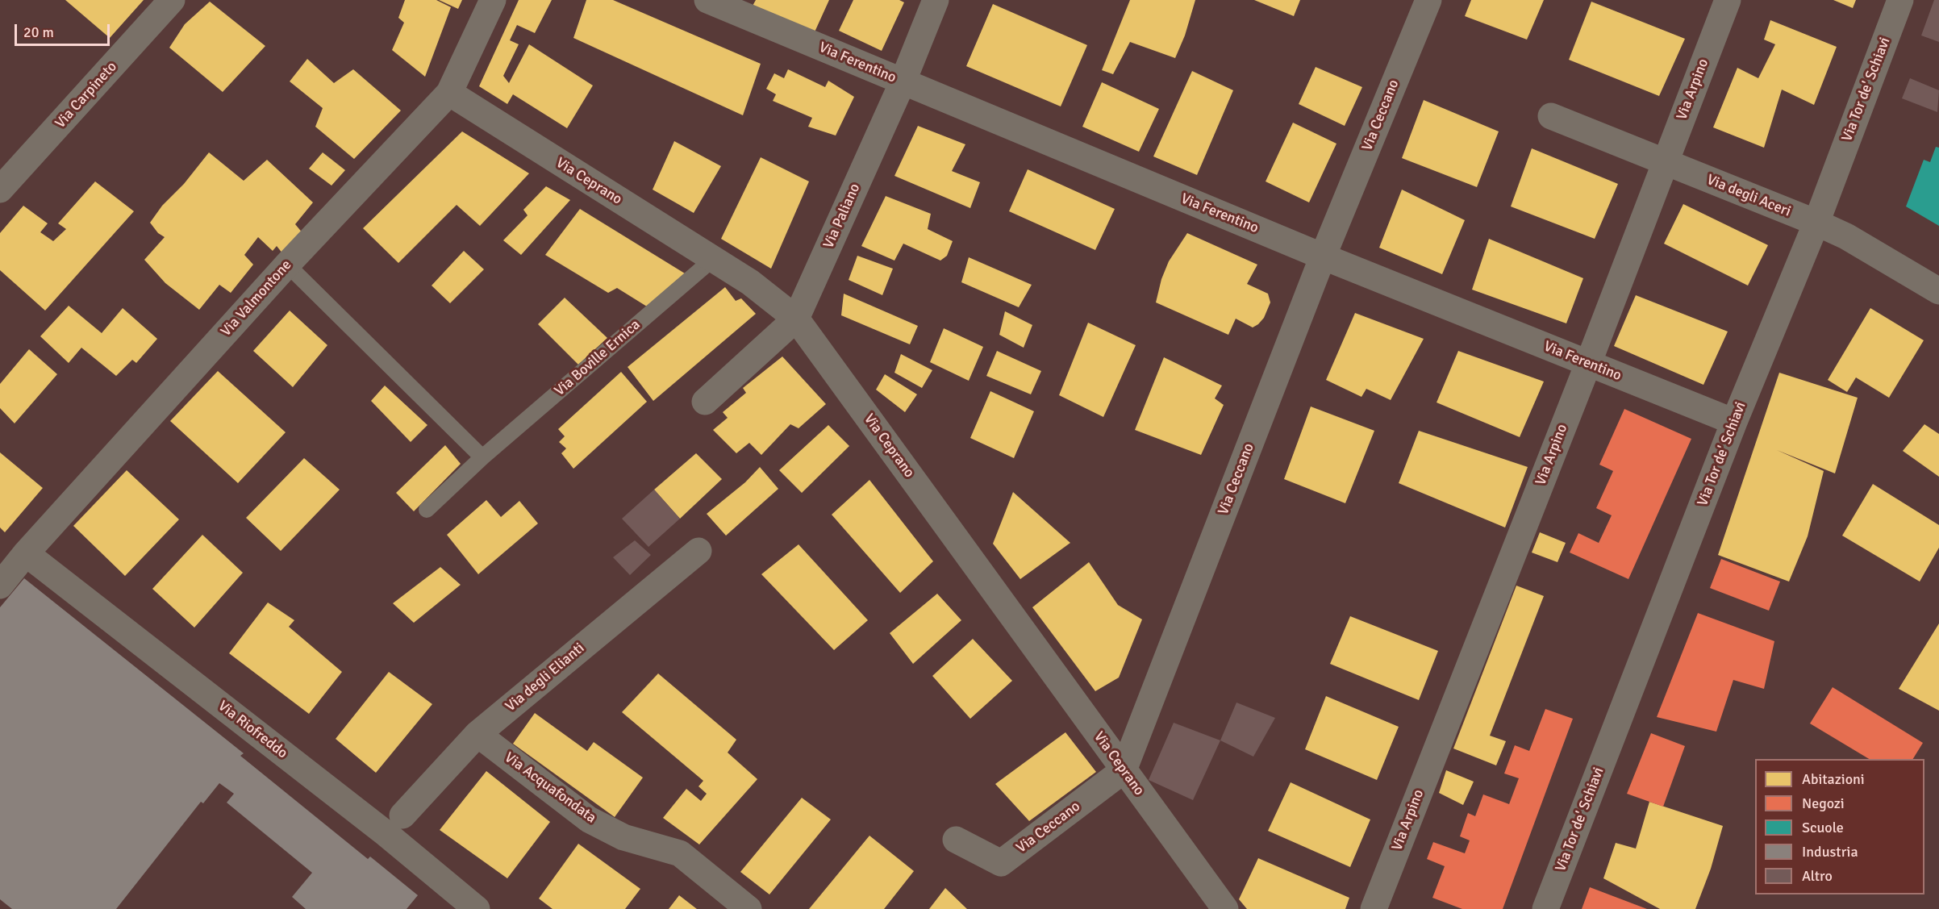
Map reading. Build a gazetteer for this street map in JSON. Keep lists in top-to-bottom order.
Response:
{
  "streets": {
    "street": [
      "Via Ferentino",
      "Via Arpino",
      "Via Tor de' Schiavi",
      "Via Carpineto",
      "Via Ceccano",
      "Via Ceprano",
      "Via degli Aceri",
      "Via Paliano",
      "Via Valmontone",
      "Via degli Elianti",
      "Via Riofreddo",
      "Via Acquafondata"
    ],
    "lane": ["Via Boville Ernica"]
  },
  "crossings": [
    ["Via Ferentino", "Via Arpino"],
    ["Via Ferentino", "Via Tor de' Schiavi"],
    ["Via Ferentino", "Via Ceccano"],
    ["Via Ferentino", "Via Paliano"],
    ["Via Arpino", "Via degli Aceri"],
    ["Via Tor de' Schiavi", "Via degli Aceri"],
    ["Via Ceccano", "Via Ceprano"],
    ["Via Ceprano", "Via Paliano"],
    ["Via Ceprano", "Via Valmontone"],
    ["Via Ceprano", "Via Boville Ernica"],
    ["Via Valmontone", "Via Riofreddo"],
    ["Via degli Elianti", "Via Acquafondata"]
  ],
  "legend": [
    "Abitazioni",
    "Negozi",
    "Scuole",
    "Industria",
    "Altro"
  ],
  "scale_bar": "20 m"
}
